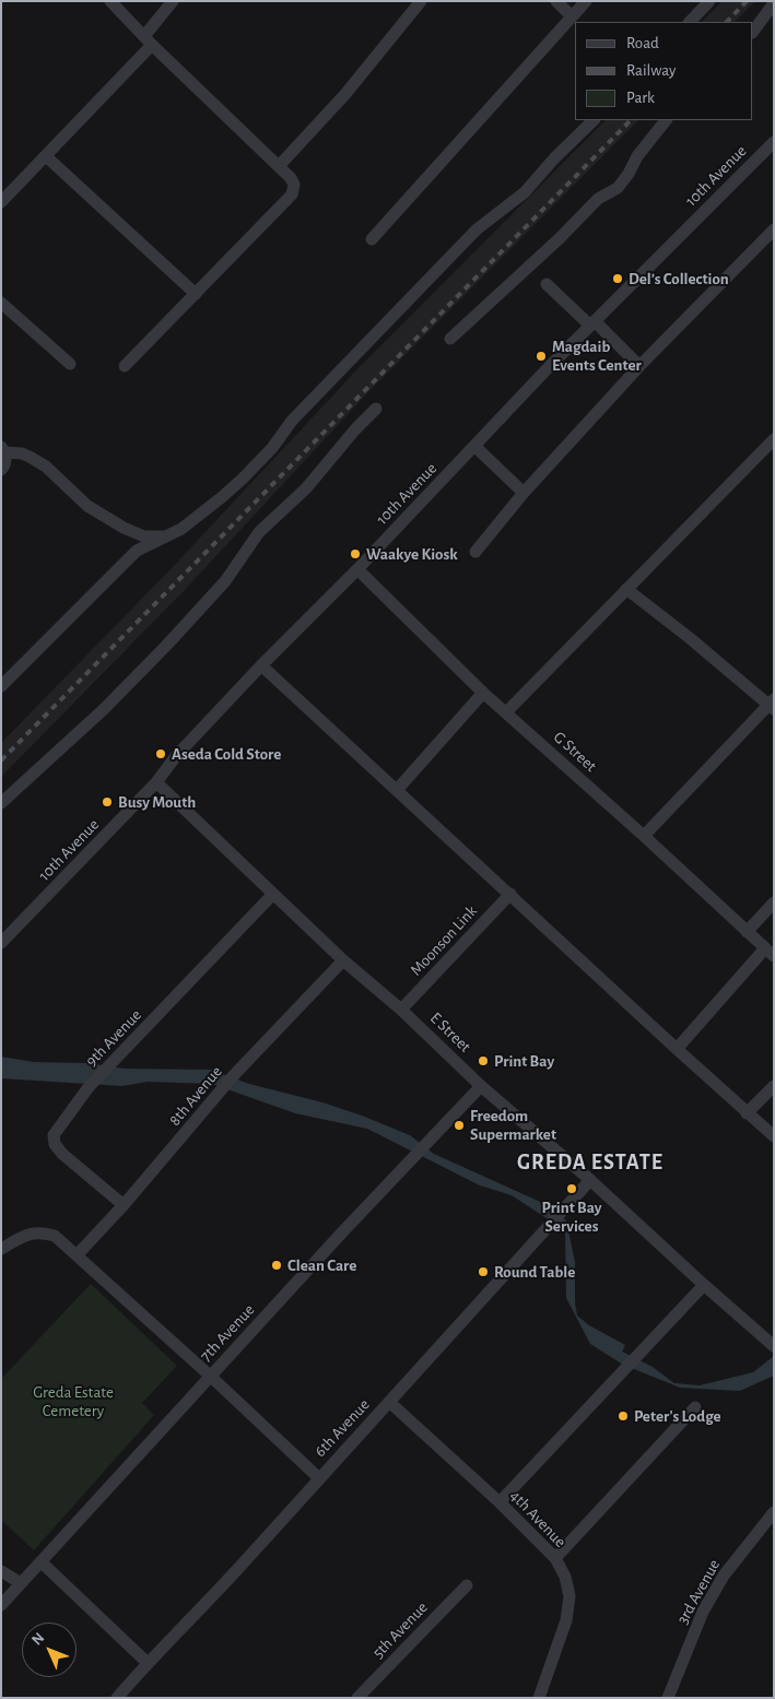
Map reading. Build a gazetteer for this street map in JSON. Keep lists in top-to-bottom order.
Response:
{
  "streets": {
    "street": [
      "10th Avenue",
      "G Street",
      "Moonson Link",
      "E Street",
      "9th Avenue",
      "8th Avenue",
      "7th Avenue",
      "6th Avenue",
      "4th Avenue",
      "3rd Avenue",
      "5th Avenue"
    ]
  },
  "crossings": [
    ["10th Avenue", "G Street"],
    ["10th Avenue", "E Street"],
    ["Moonson Link", "E Street"],
    ["E Street", "9th Avenue"],
    ["E Street", "8th Avenue"],
    ["E Street", "7th Avenue"],
    ["E Street", "6th Avenue"],
    ["9th Avenue", "8th Avenue"],
    ["6th Avenue", "4th Avenue"]
  ],
  "districts": ["GREDA ESTATE"],
  "parks": ["Greda Estate Cemetery"],
  "places": [
    "Del’s Collection",
    "Magdaib Events Center",
    "Waakye Kiosk",
    "Aseda Cold Store",
    "Busy Mouth",
    "Print Bay",
    "Freedom Supermarket",
    "Print Bay Services",
    "Clean Care",
    "Round Table",
    "Peter's Lodge"
  ],
  "legend": ["Road", "Railway", "Park"],
  "north": "top left"
}
